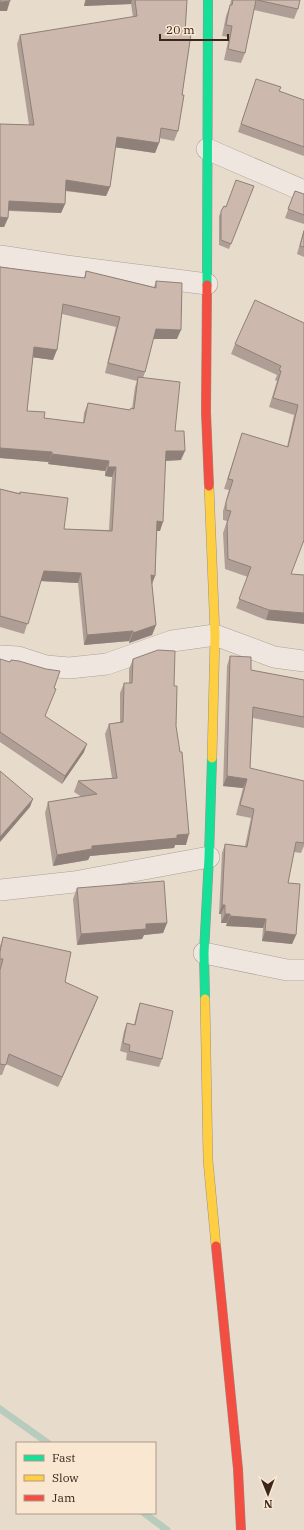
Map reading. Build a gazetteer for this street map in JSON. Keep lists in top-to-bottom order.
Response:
{
  "legend": ["Fast", "Slow", "Jam"],
  "scale_bar": "20 m",
  "north": "bottom"
}
